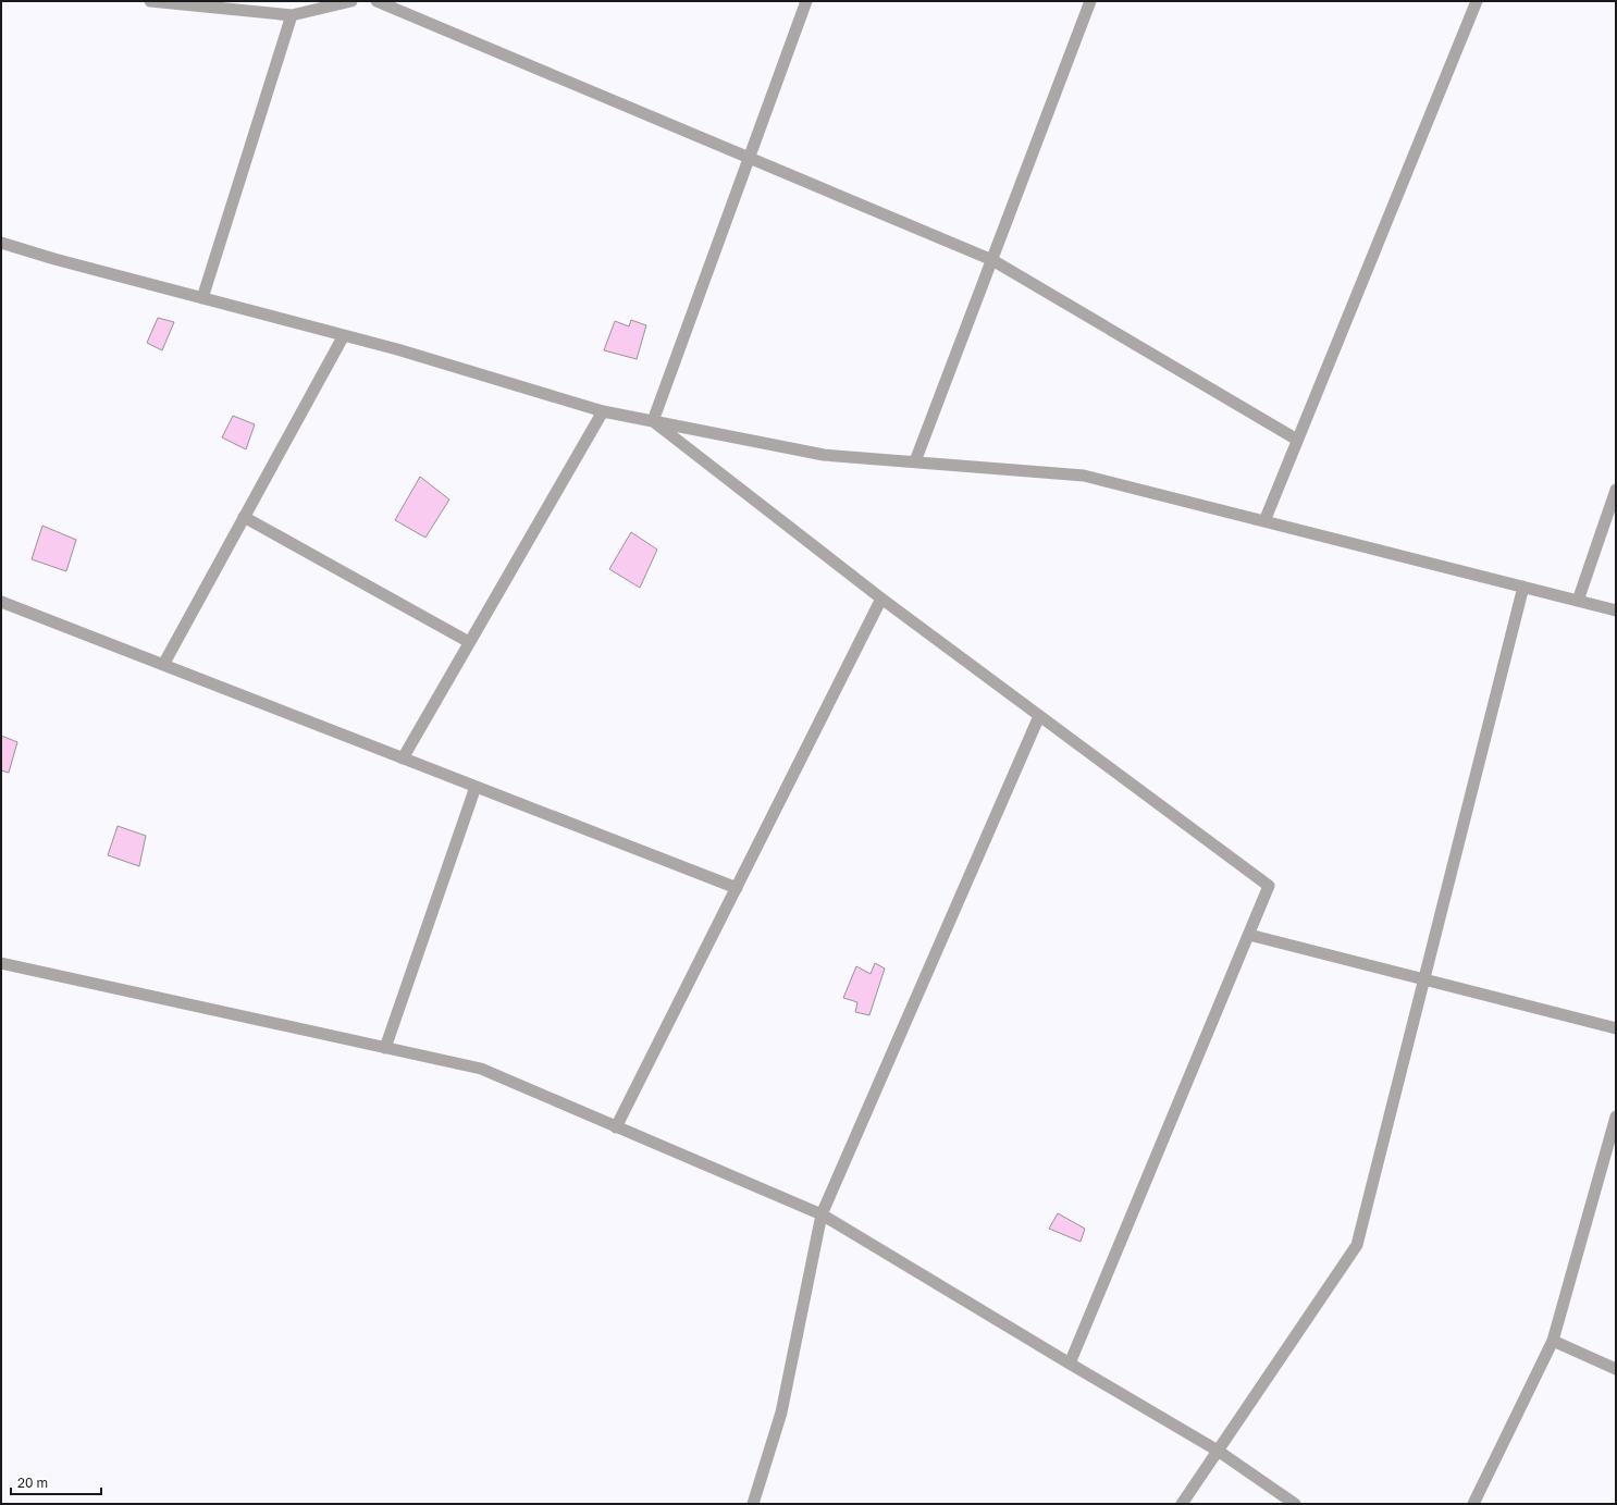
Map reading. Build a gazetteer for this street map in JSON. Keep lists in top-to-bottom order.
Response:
{
  "scale_bar": "20 m"
}
